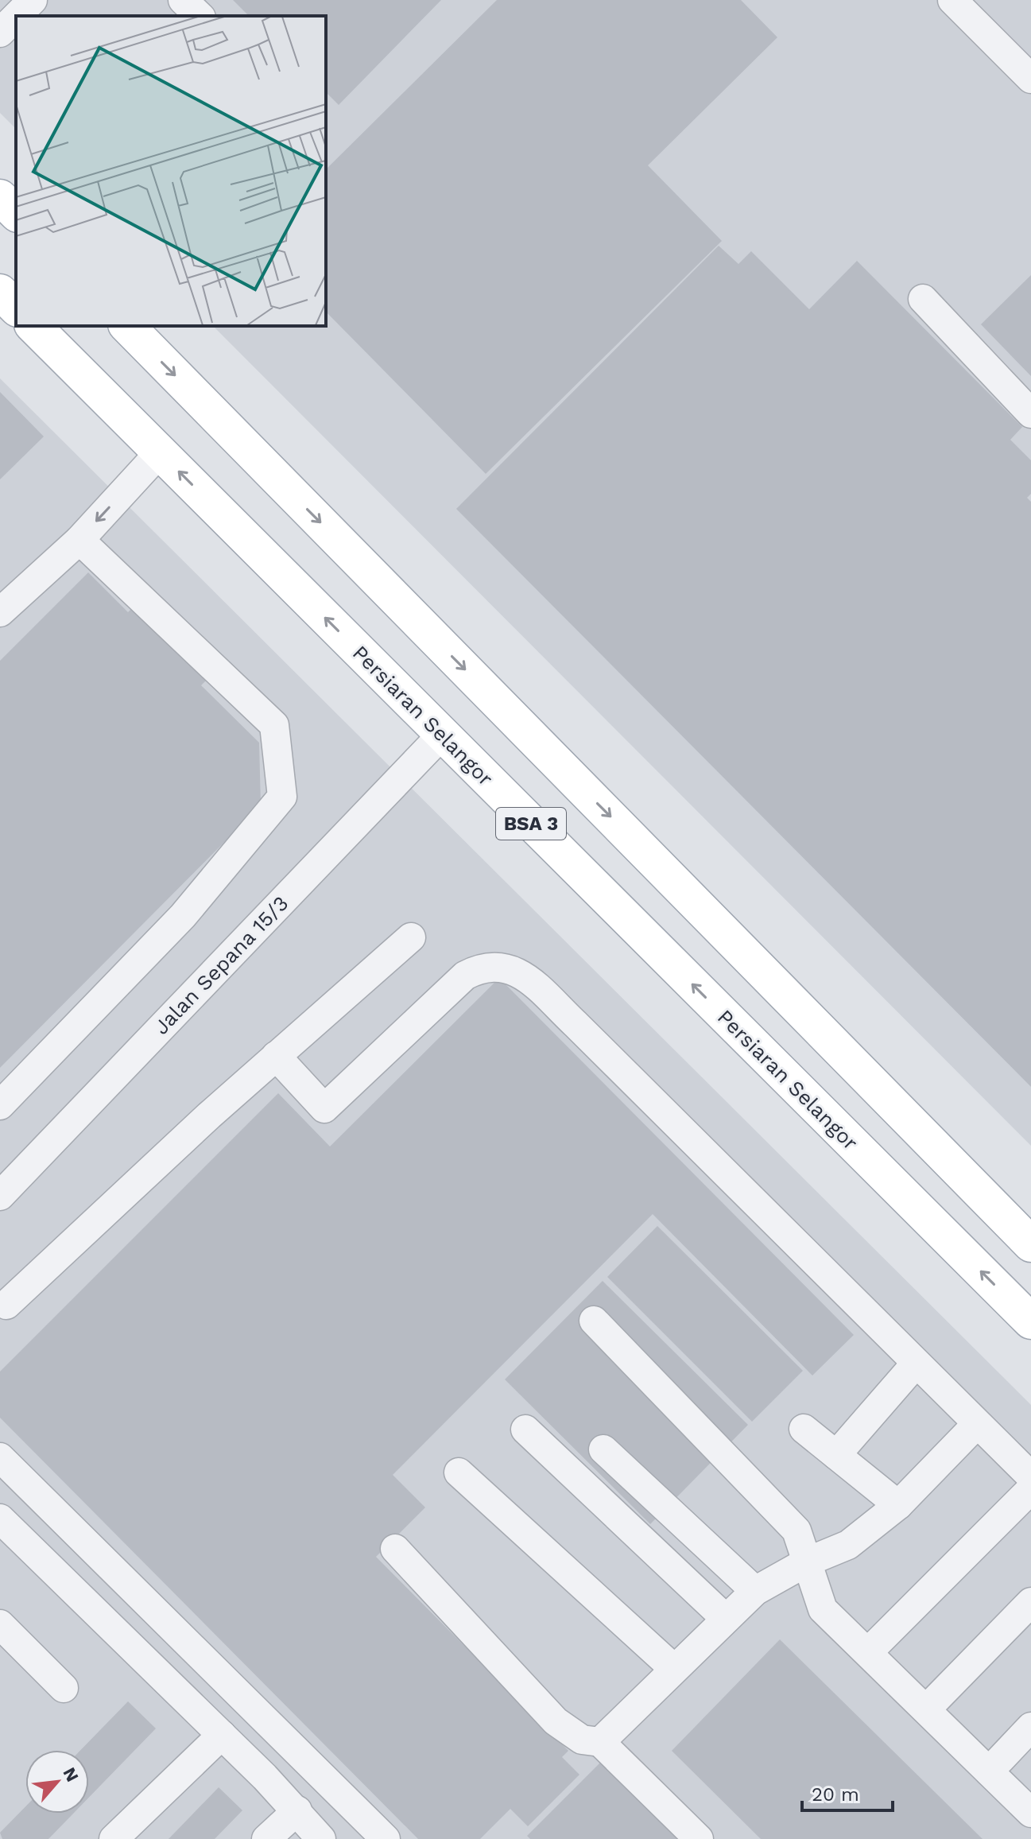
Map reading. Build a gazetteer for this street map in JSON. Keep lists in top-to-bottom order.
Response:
{
  "streets": {
    "main road": ["Persiaran Selangor", "BSA 3"],
    "street": ["Jalan Sepana 15/3"]
  },
  "crossings": [
    ["Persiaran Selangor", "Jalan Sepana 15/3"]
  ],
  "scale_bar": "20 m",
  "north": "top right"
}
